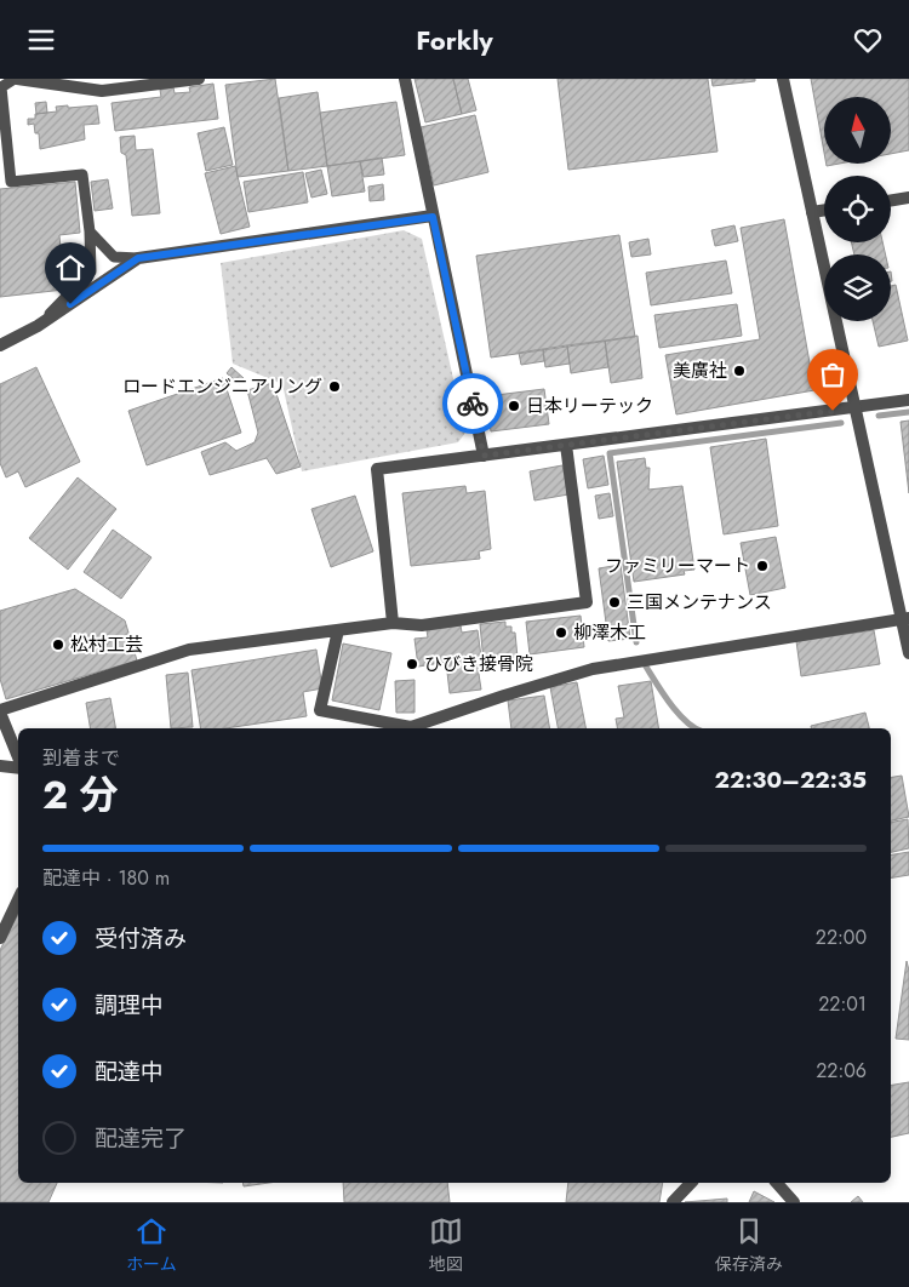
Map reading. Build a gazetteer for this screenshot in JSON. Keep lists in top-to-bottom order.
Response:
{
  "places": [
    "美廣社",
    "ロードエンジニアリング",
    "日本リーテック",
    "ファミリーマート",
    "三国メンテナンス",
    "柳澤木工",
    "松村工芸",
    "ひびき接骨院"
  ],
  "north": "top",
  "page": {
    "header": "Forkly",
    "heading": ["2 分", "到着まで", "22:30–22:35"],
    "bar": "配達中 · 180 m",
    "list": [
      ["受付済み", "22:00"],
      ["調理中", "22:01"],
      ["配達中", "22:06"],
      "配達完了"
    ],
    "tabs": ["ホーム", "地図", "保存済み"]
  }
}
